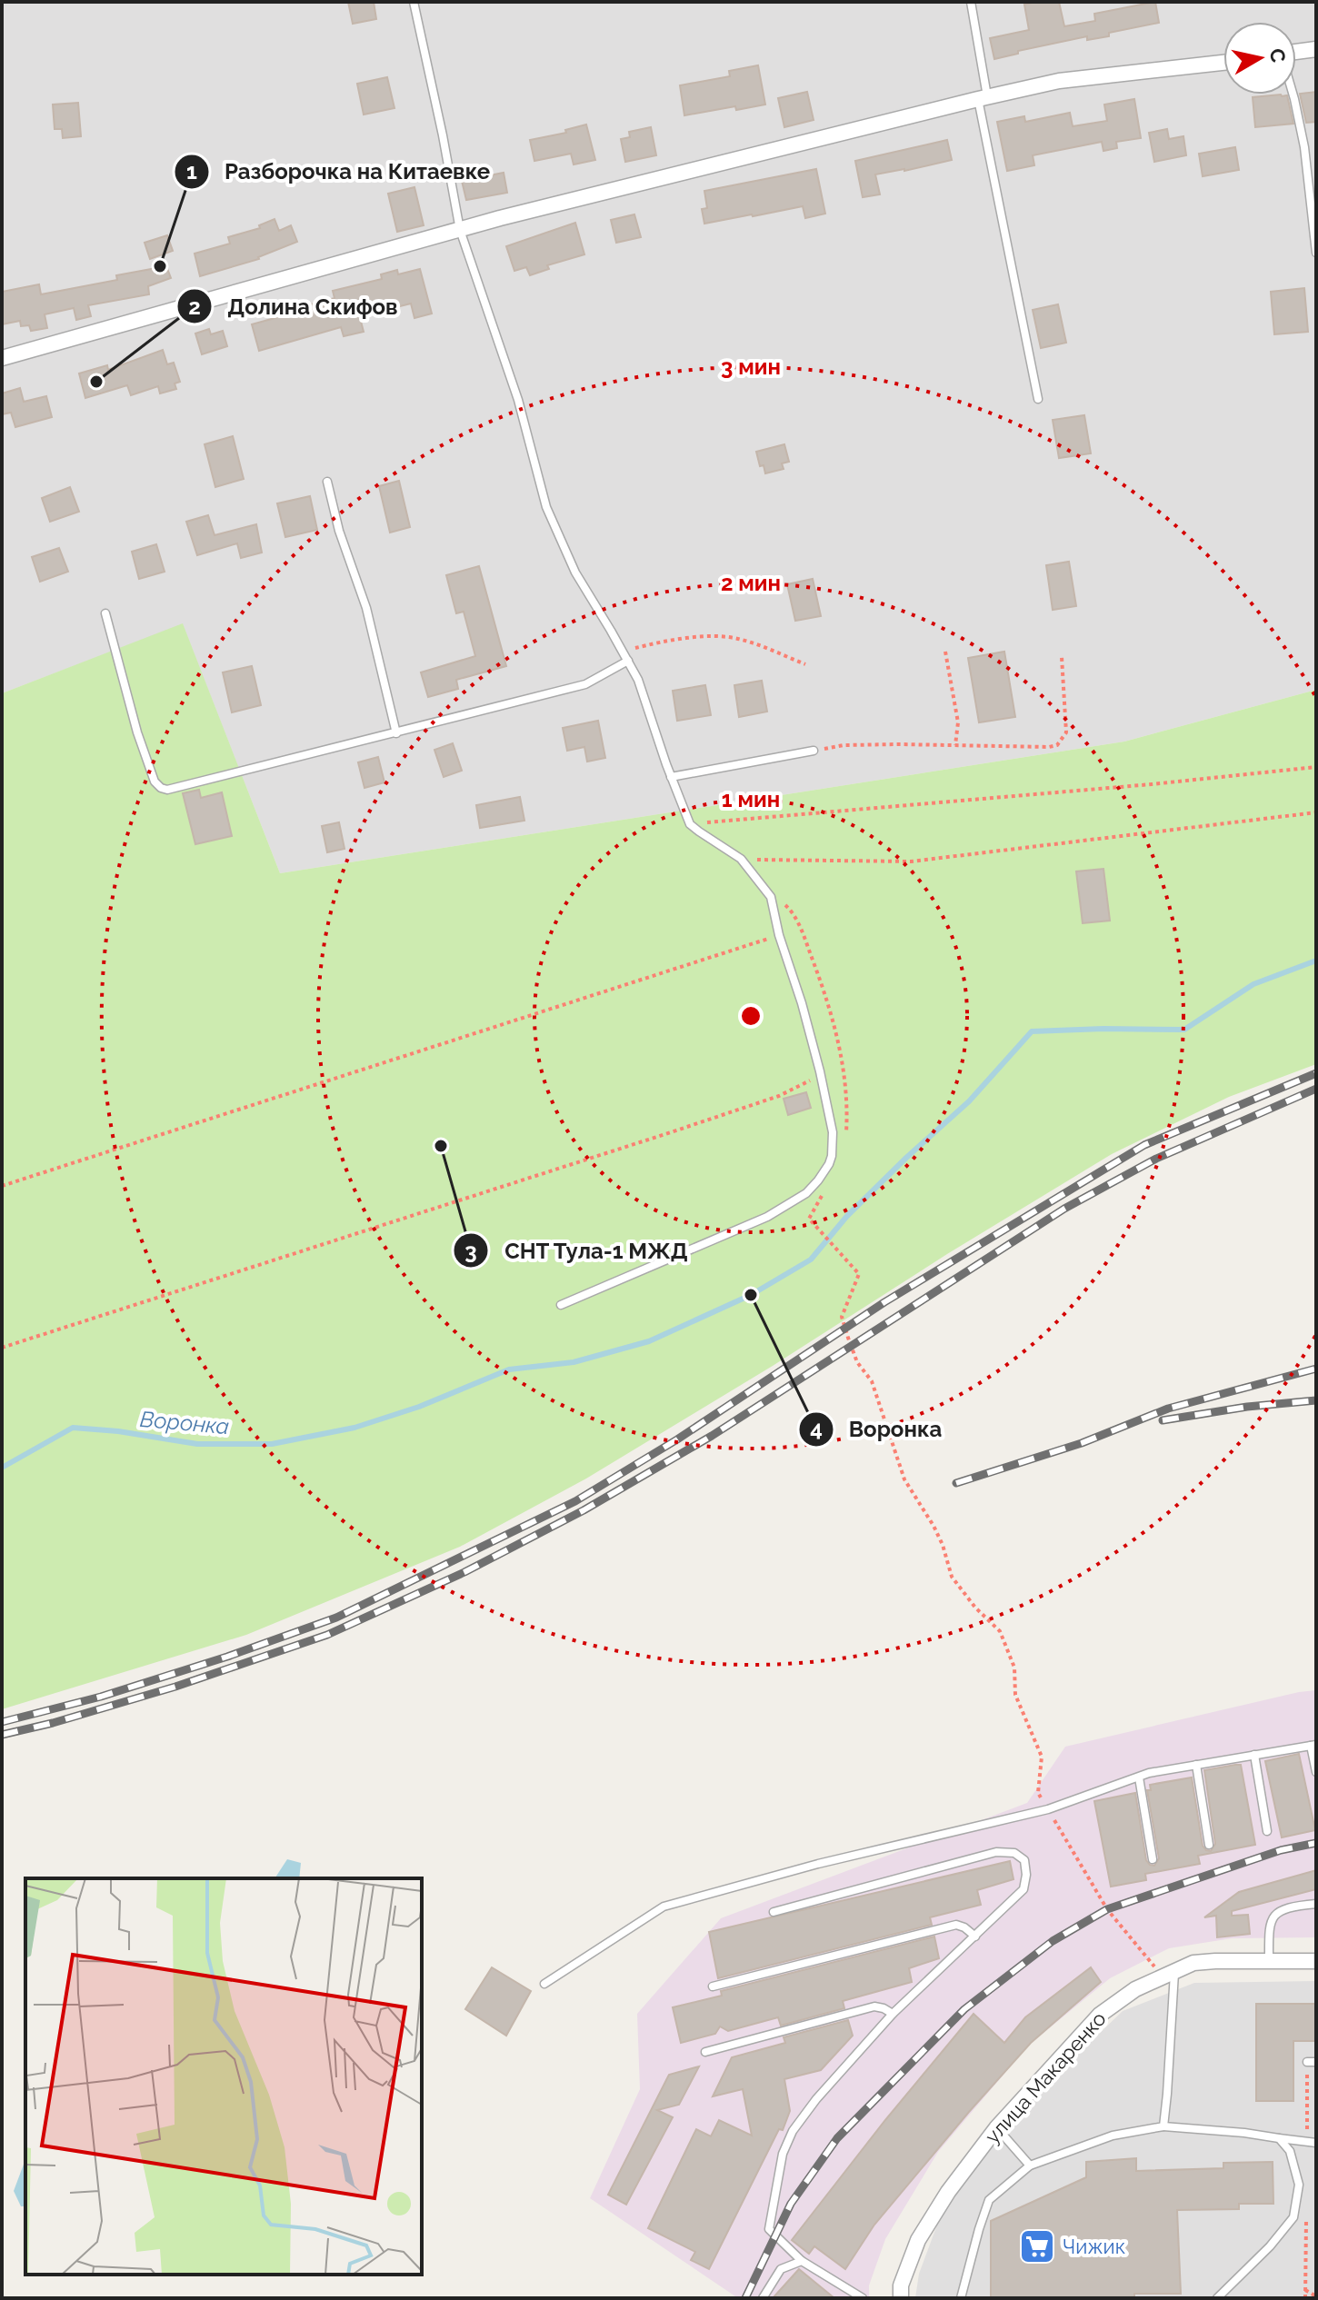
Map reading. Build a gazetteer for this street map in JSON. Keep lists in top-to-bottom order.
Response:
{
  "streets": {
    "street": ["улица Макаренко"]
  },
  "water": ["Воронка"],
  "places": {
    "other": [
      "Разборочка на Китаевке",
      "Долина Скифов",
      "СНТ Тула-1 МЖД",
      "Воронка"
    ],
    "supermarket": ["Чижик"]
  },
  "north": "right",
  "rings": ["3 мин", "2 мин", "1 мин"]
}
